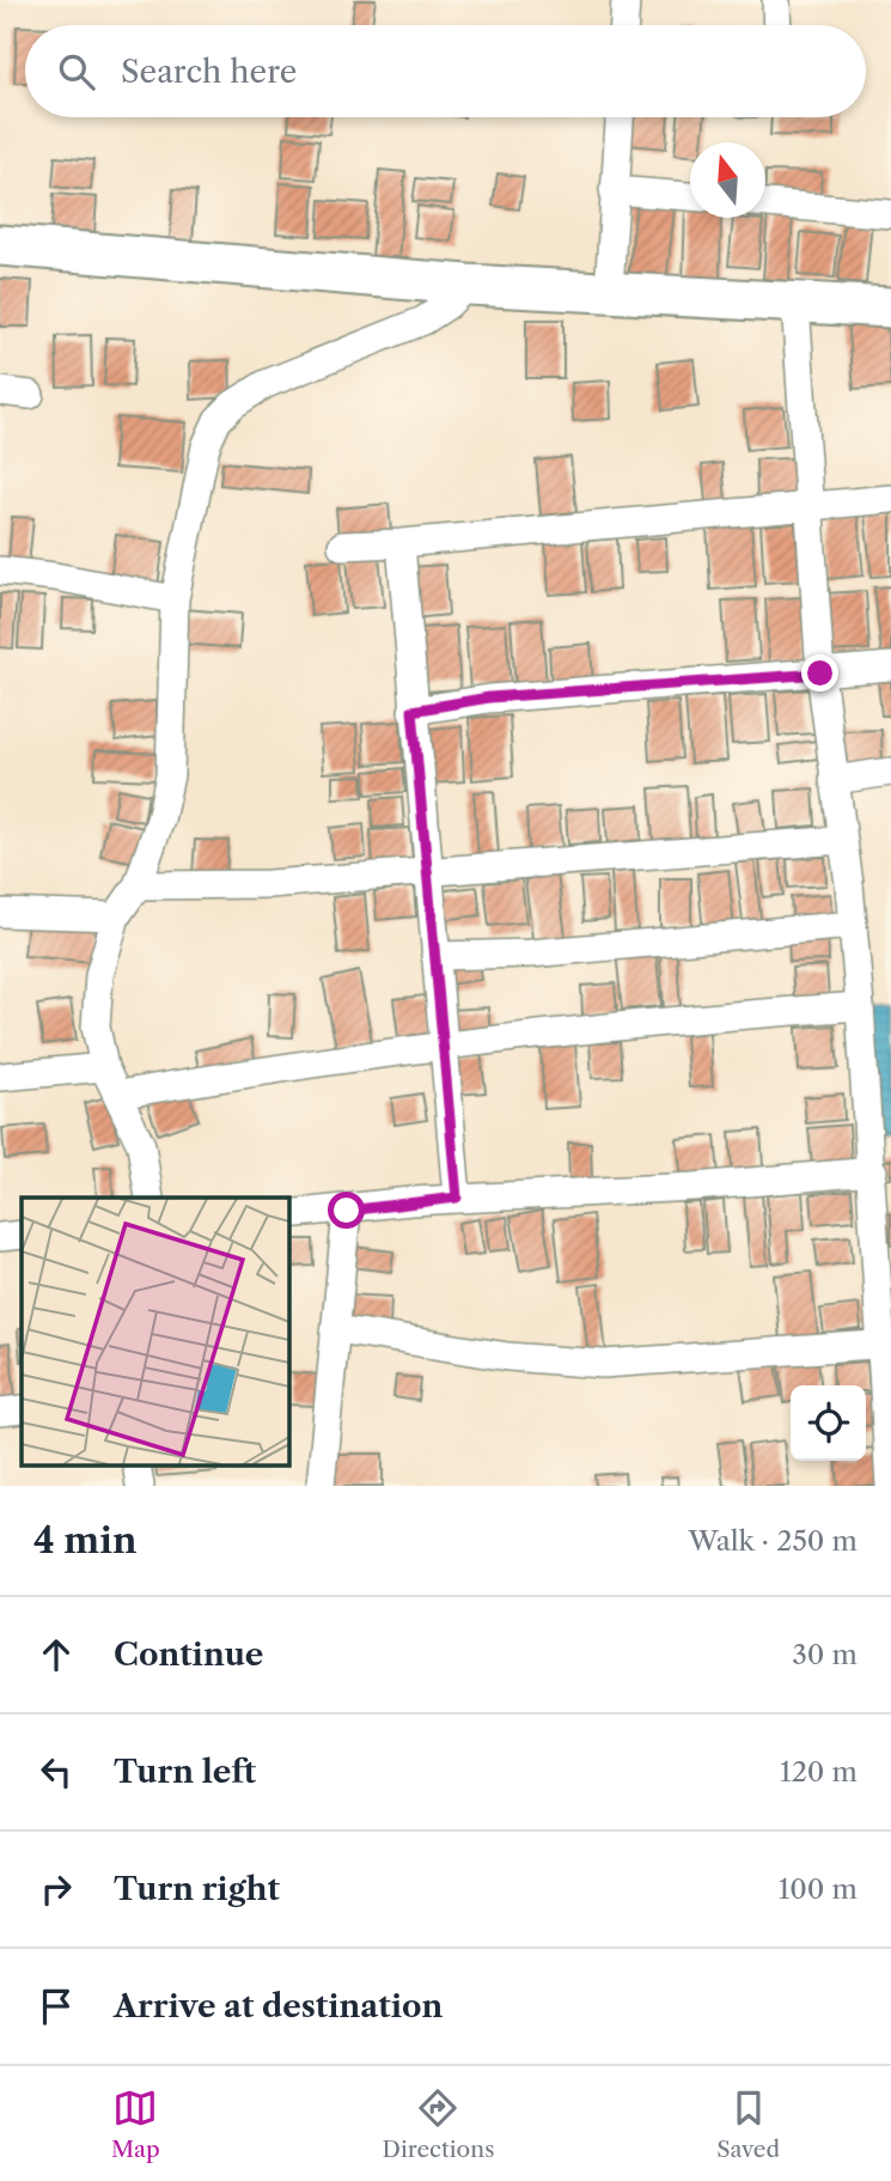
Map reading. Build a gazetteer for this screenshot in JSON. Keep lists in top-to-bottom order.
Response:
{
  "north": "top",
  "page": {
    "search": "Search here",
    "heading": ["4 min", "Walk · 250 m"],
    "list": [
      ["Continue", "30 m"],
      ["Turn left", "120 m"],
      ["Turn right", "100 m"],
      "Arrive at destination"
    ],
    "nav": ["Map", "Directions", "Saved"]
  }
}
